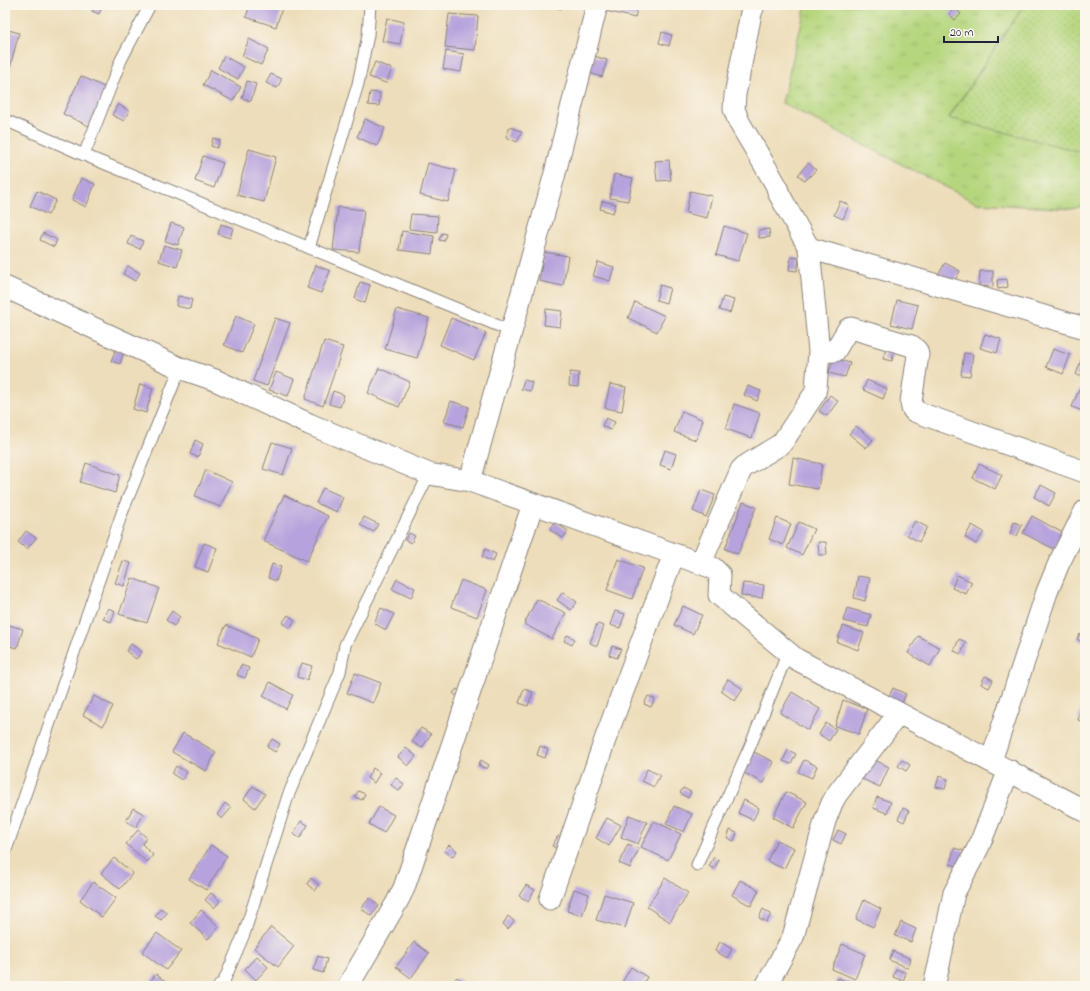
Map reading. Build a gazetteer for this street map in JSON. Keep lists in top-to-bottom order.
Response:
{
  "scale_bar": "20 m"
}
